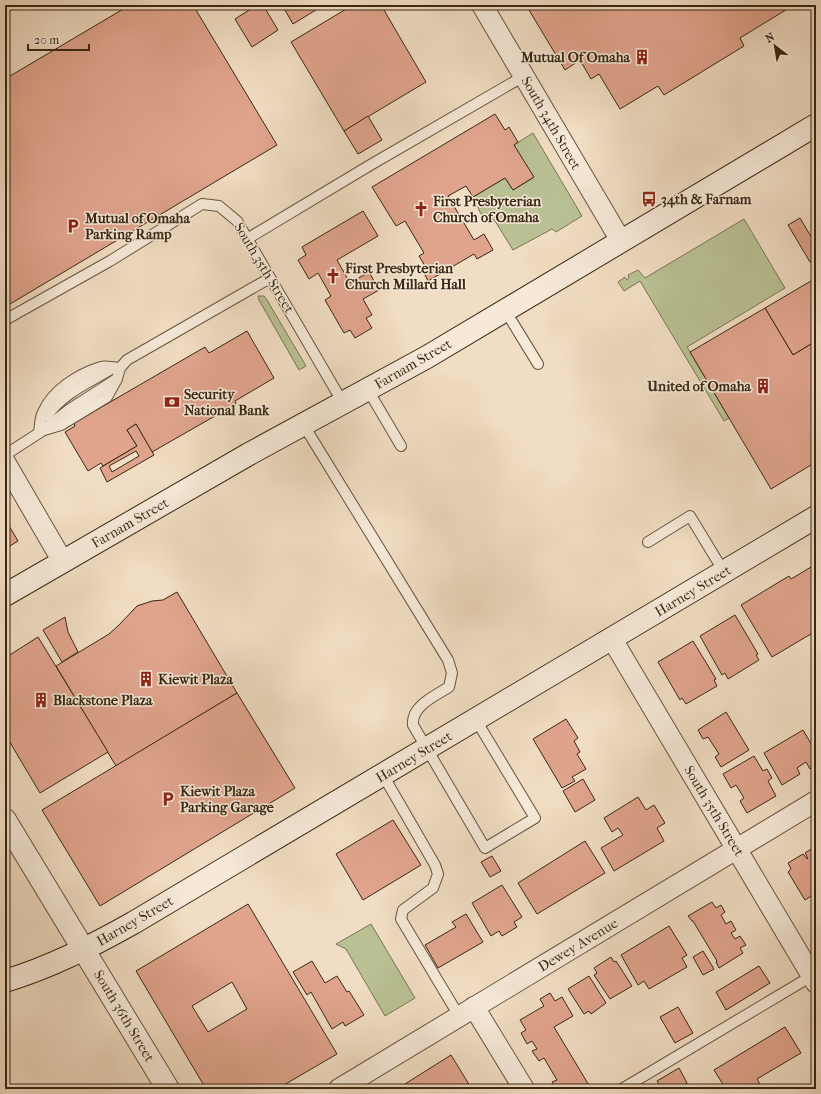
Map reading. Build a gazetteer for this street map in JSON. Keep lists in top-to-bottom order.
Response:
{
  "streets": {
    "main road": ["Farnam Street", "Harney Street", "South 36th Street"],
    "street": ["South 34th Street", "South 35th Street", "Dewey Avenue"]
  },
  "crossings": [
    ["South 34th Street", "Farnam Street"],
    ["South 35th Street", "Farnam Street"],
    ["South 35th Street", "Harney Street"],
    ["South 35th Street", "Dewey Avenue"],
    ["Harney Street", "South 36th Street"]
  ],
  "places": {
    "building": [
      "Mutual Of Omaha",
      "United of Omaha",
      "Kiewit Plaza",
      "Blackstone Plaza"
    ],
    "bus stop": ["34th & Farnam"],
    "church": ["First Presbyterian Church of Omaha", "First Presbyterian Church Millard Hall"],
    "parking": ["Mutual of Omaha Parking Ramp", "Kiewit Plaza Parking Garage"],
    "bank": ["Security National Bank"]
  },
  "scale_bar": "20 m",
  "north": "top left"
}
